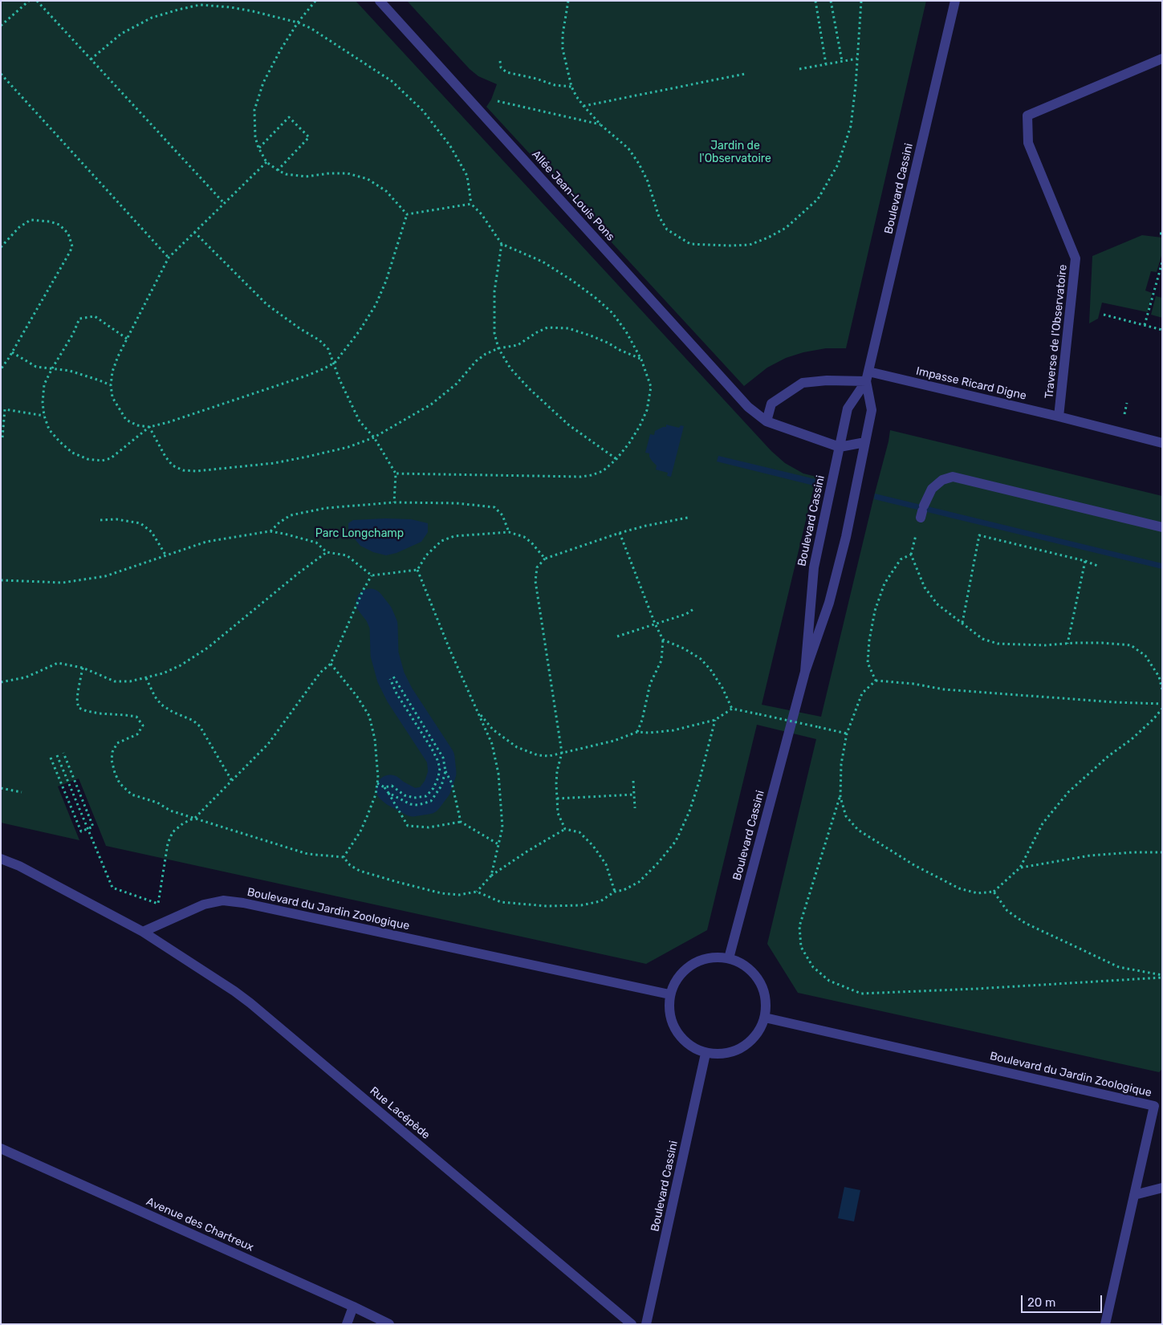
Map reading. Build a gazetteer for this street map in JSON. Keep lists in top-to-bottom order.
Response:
{
  "streets": {
    "street": [
      "Boulevard Cassini",
      "Allée Jean-Louis Pons",
      "Traverse de l'Observatoire",
      "Impasse Ricard Digne",
      "Boulevard du Jardin Zoologique",
      "Rue Lacépède",
      "Avenue des Chartreux"
    ]
  },
  "crossings": [
    ["Boulevard Cassini", "Allée Jean-Louis Pons"],
    ["Boulevard Cassini", "Impasse Ricard Digne"],
    ["Boulevard Cassini", "Boulevard du Jardin Zoologique"],
    ["Allée Jean-Louis Pons", "Impasse Ricard Digne"],
    ["Traverse de l'Observatoire", "Impasse Ricard Digne"],
    ["Boulevard du Jardin Zoologique", "Rue Lacépède"]
  ],
  "parks": ["Jardin de l'Observatoire", "Parc Longchamp"],
  "scale_bar": "20 m"
}
